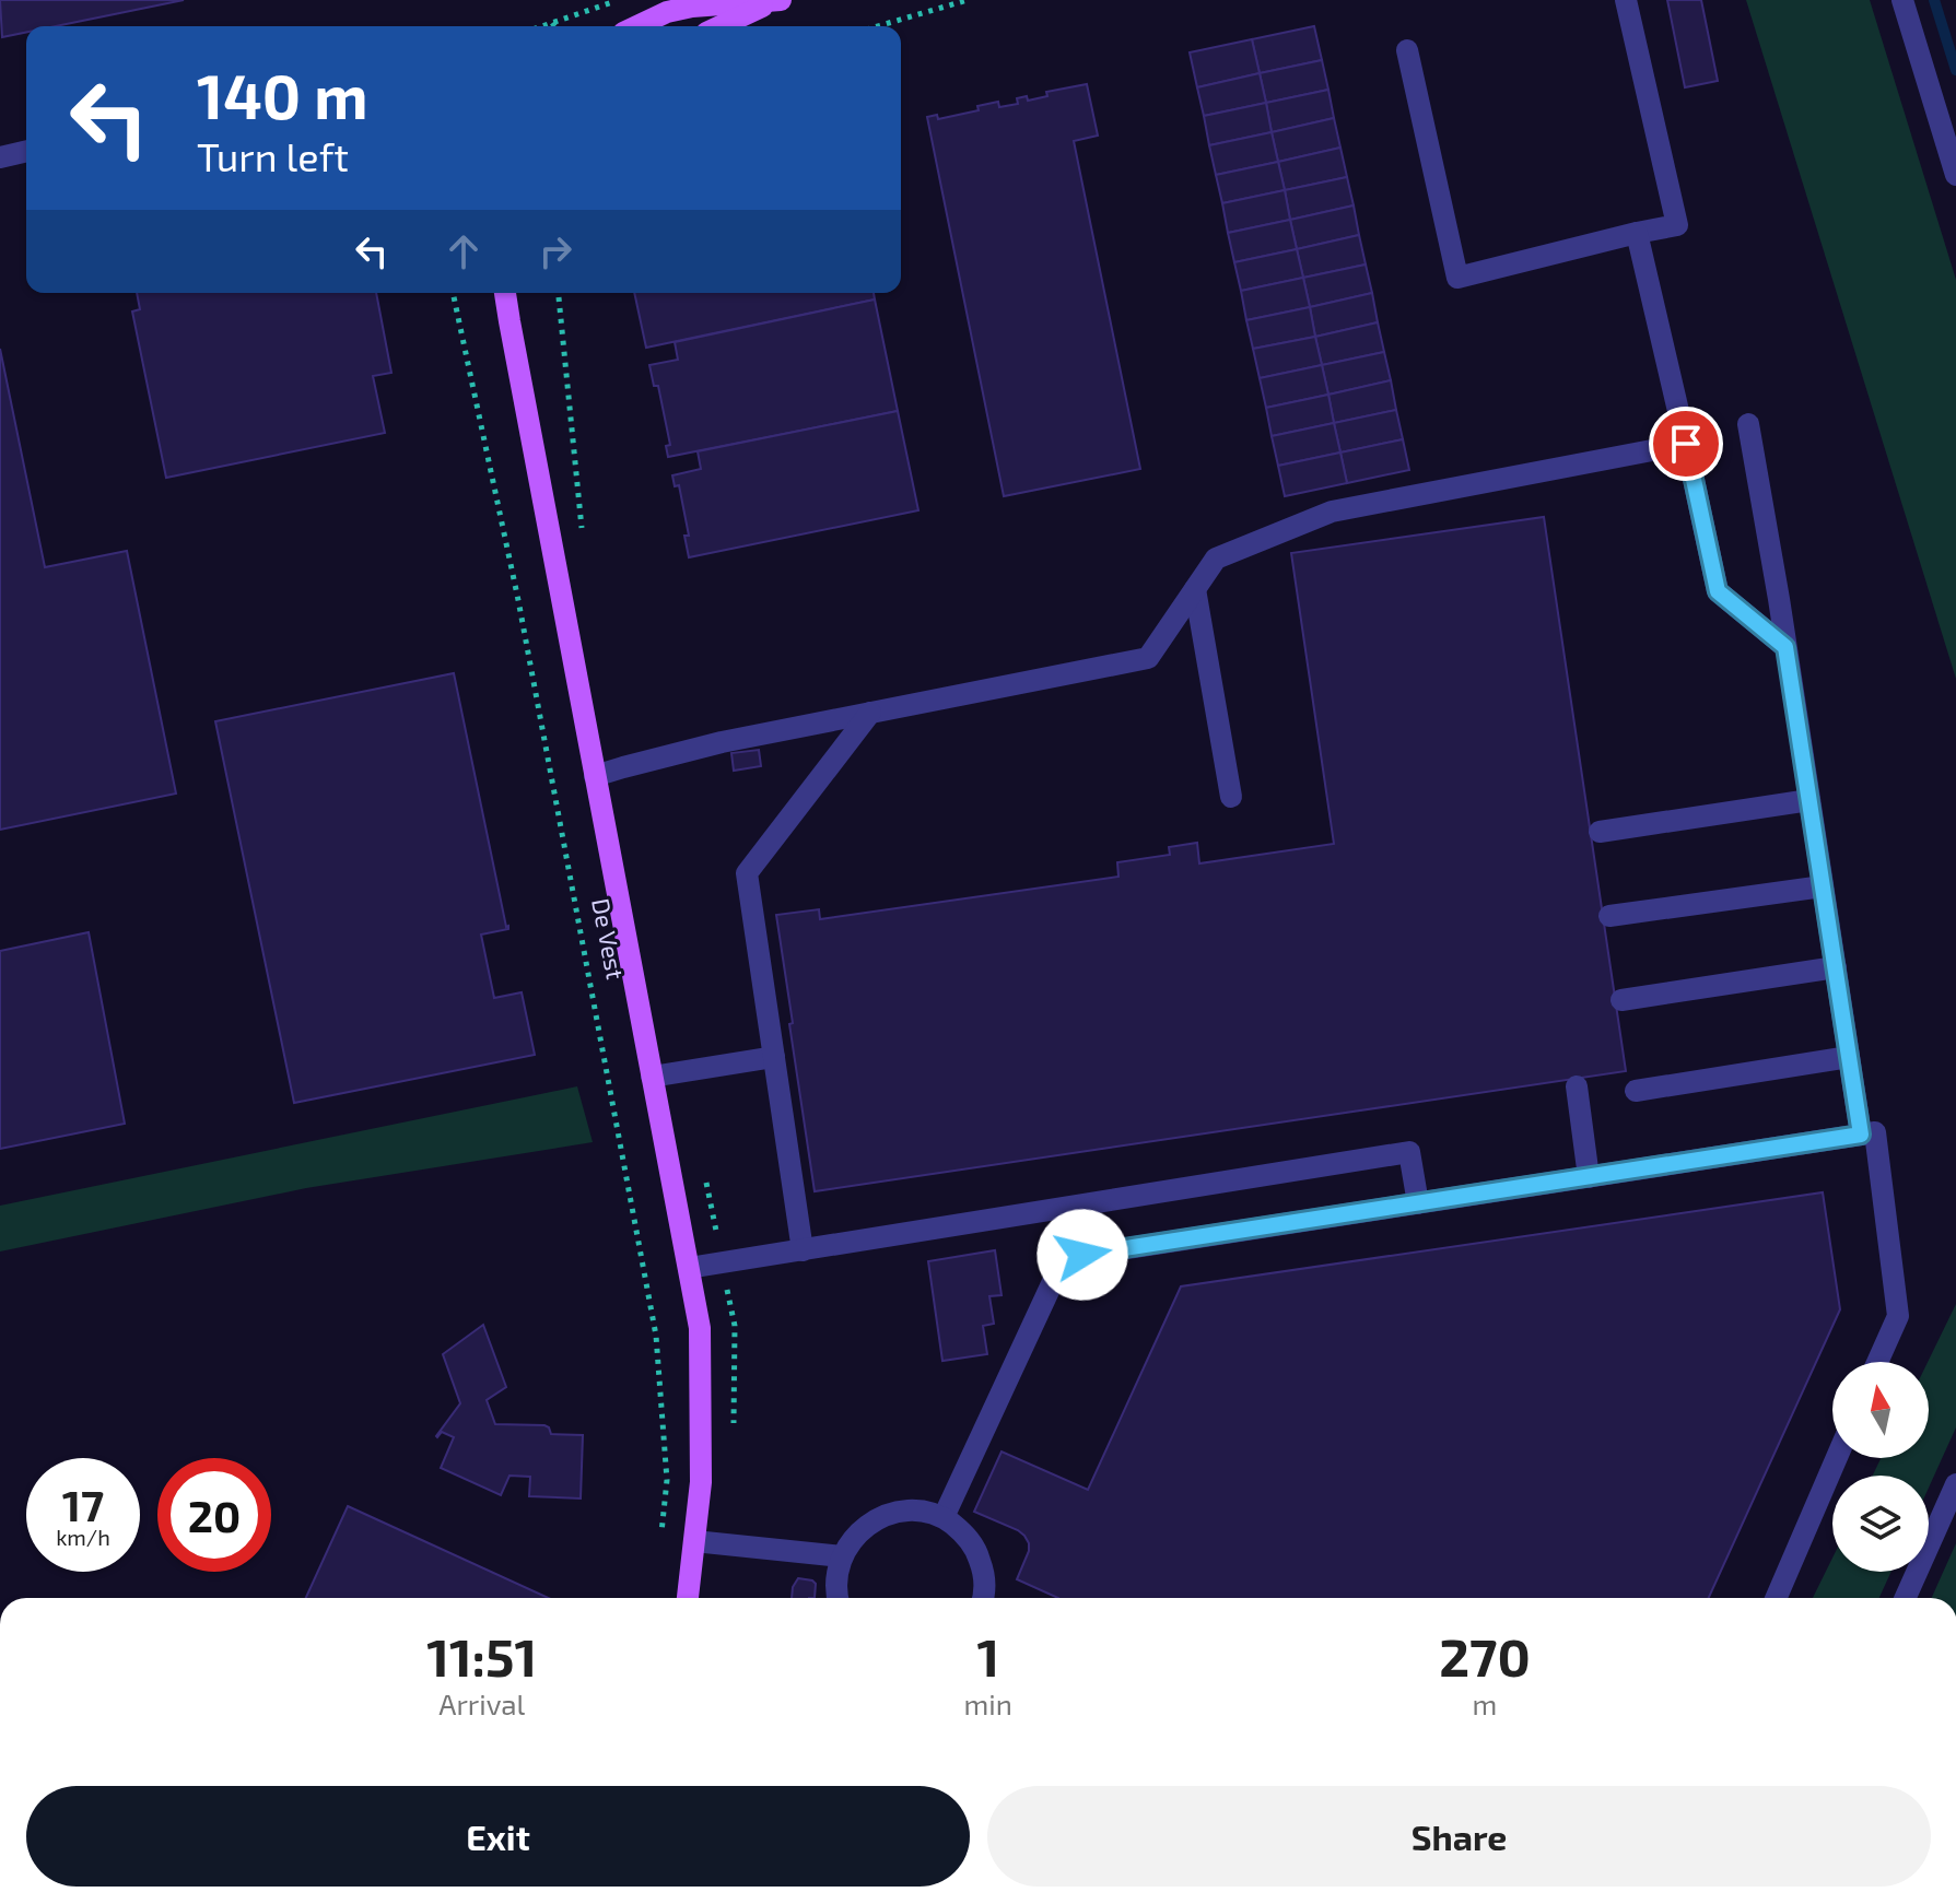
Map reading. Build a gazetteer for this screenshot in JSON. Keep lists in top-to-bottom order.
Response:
{
  "streets": {
    "main road": ["De Vest"]
  },
  "north": "top",
  "page": {
    "turn": ["140 m", "Turn left"],
    "speed": "17 km/h",
    "limit": "20",
    "eta": [
      "11:51",
      "Arrival",
      "1",
      "min",
      "270",
      "m"
    ],
    "buttons": ["Exit", "Share"]
  }
}
